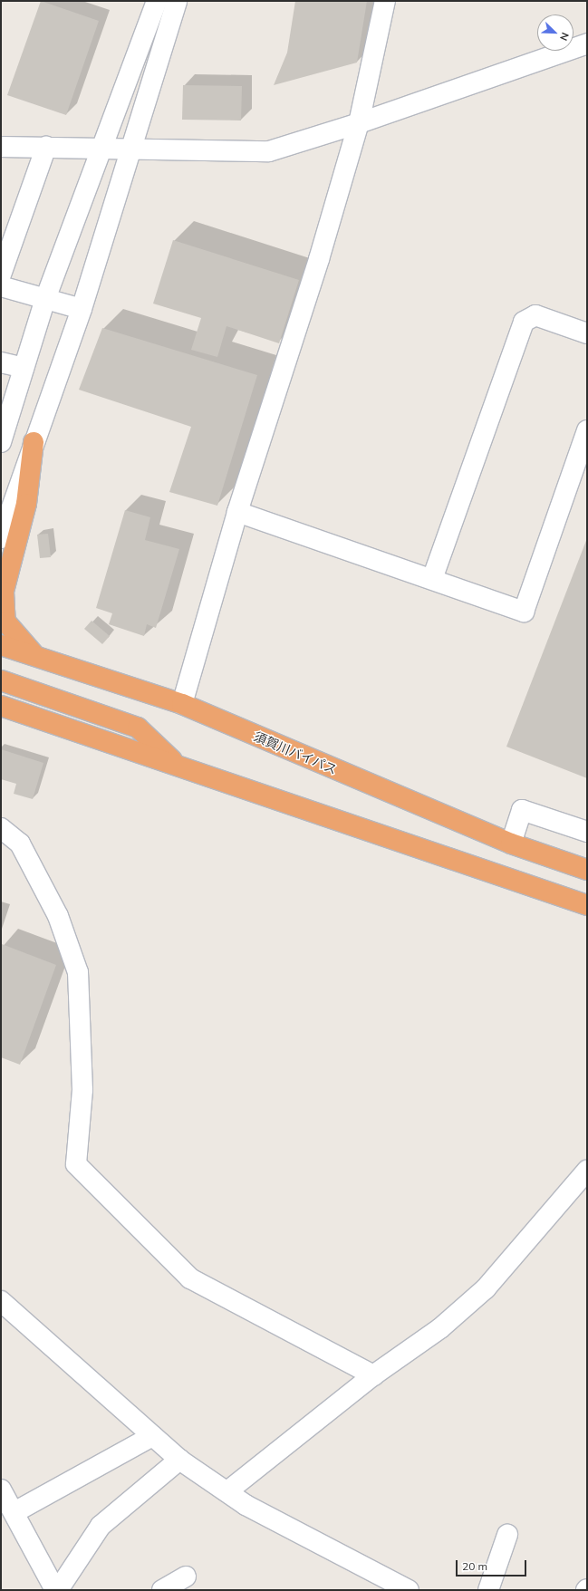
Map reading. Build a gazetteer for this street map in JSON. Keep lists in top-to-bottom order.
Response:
{
  "streets": {
    "highway": ["須賀川バイパス"]
  },
  "scale_bar": "20 m",
  "north": "bottom right"
}
